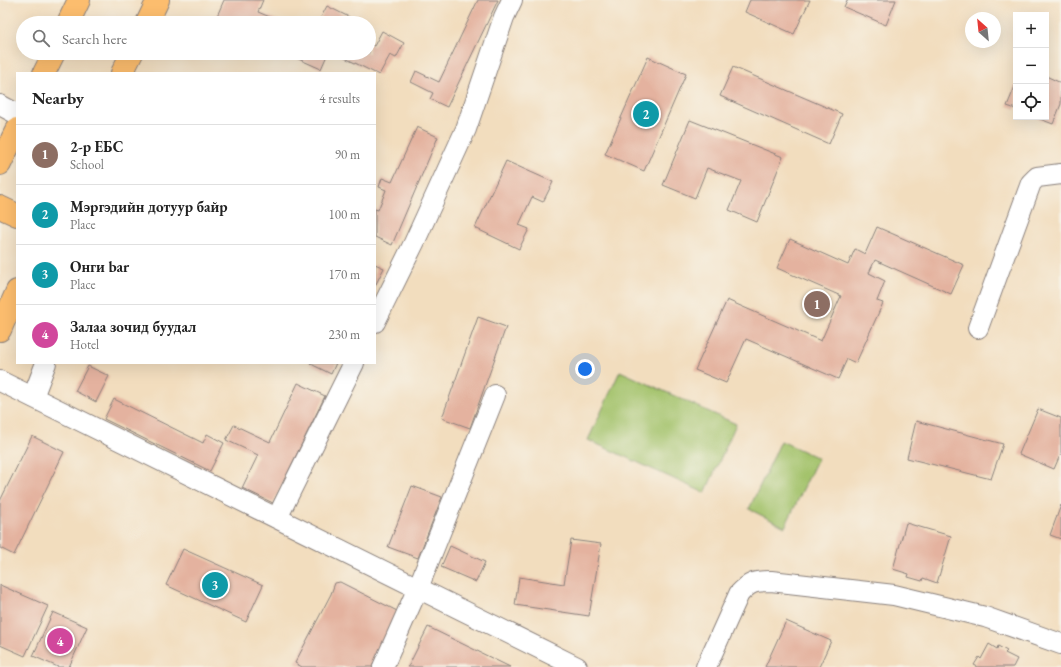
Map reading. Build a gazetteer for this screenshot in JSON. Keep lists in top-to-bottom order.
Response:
{
  "north": "top left",
  "page": {
    "map_buttons": ["+", "−"],
    "search": "Search here",
    "heading": ["Nearby", "4 results"],
    "pins": [
      "2",
      "1",
      "3",
      "4"
    ],
    "list": [
      {
        "mark": "1",
        "name": "2-р ЕБС",
        "note": "School",
        "value": "90 m"
      },
      {
        "mark": "2",
        "name": "Мэргэдийн дотуур байр",
        "note": "Place",
        "value": "100 m"
      },
      {
        "mark": "3",
        "name": "Онги bar",
        "note": "Place",
        "value": "170 m"
      },
      {
        "mark": "4",
        "name": "Залаа зочид буудал",
        "note": "Hotel",
        "value": "230 m"
      }
    ]
  }
}
